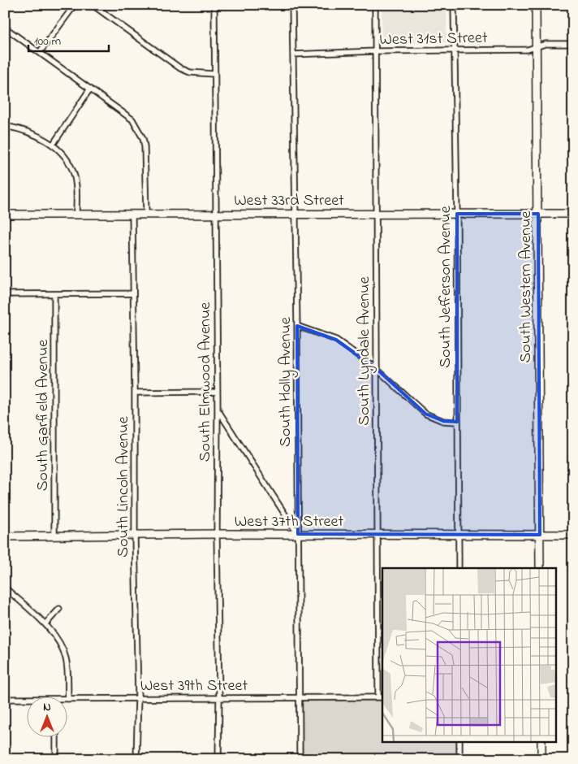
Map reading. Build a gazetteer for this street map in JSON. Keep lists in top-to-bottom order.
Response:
{
  "streets": {
    "street": [
      "West 31st Street",
      "West 33rd Street",
      "South Jefferson Avenue",
      "South Western Avenue",
      "South Lyndale Avenue",
      "South Elmwood Avenue",
      "South Holly Avenue",
      "South Garfield Avenue",
      "South Lincoln Avenue",
      "West 37th Street",
      "West 39th Street"
    ]
  },
  "crossings": [
    ["West 31st Street", "South Jefferson Avenue"],
    ["West 31st Street", "South Western Avenue"],
    ["West 31st Street", "South Lyndale Avenue"],
    ["West 31st Street", "South Holly Avenue"],
    ["West 33rd Street", "South Jefferson Avenue"],
    ["West 33rd Street", "South Western Avenue"],
    ["West 33rd Street", "South Lyndale Avenue"],
    ["West 33rd Street", "South Elmwood Avenue"],
    ["West 33rd Street", "South Holly Avenue"],
    ["West 33rd Street", "South Lincoln Avenue"],
    ["South Jefferson Avenue", "West 37th Street"],
    ["South Western Avenue", "West 37th Street"],
    ["South Lyndale Avenue", "West 37th Street"],
    ["South Lyndale Avenue", "West 39th Street"],
    ["South Elmwood Avenue", "West 37th Street"],
    ["South Elmwood Avenue", "West 39th Street"],
    ["South Holly Avenue", "West 37th Street"],
    ["South Holly Avenue", "West 39th Street"],
    ["South Garfield Avenue", "West 37th Street"],
    ["South Lincoln Avenue", "West 37th Street"],
    ["South Lincoln Avenue", "West 39th Street"]
  ],
  "scale_bar": "100 m",
  "north": "top"
}
